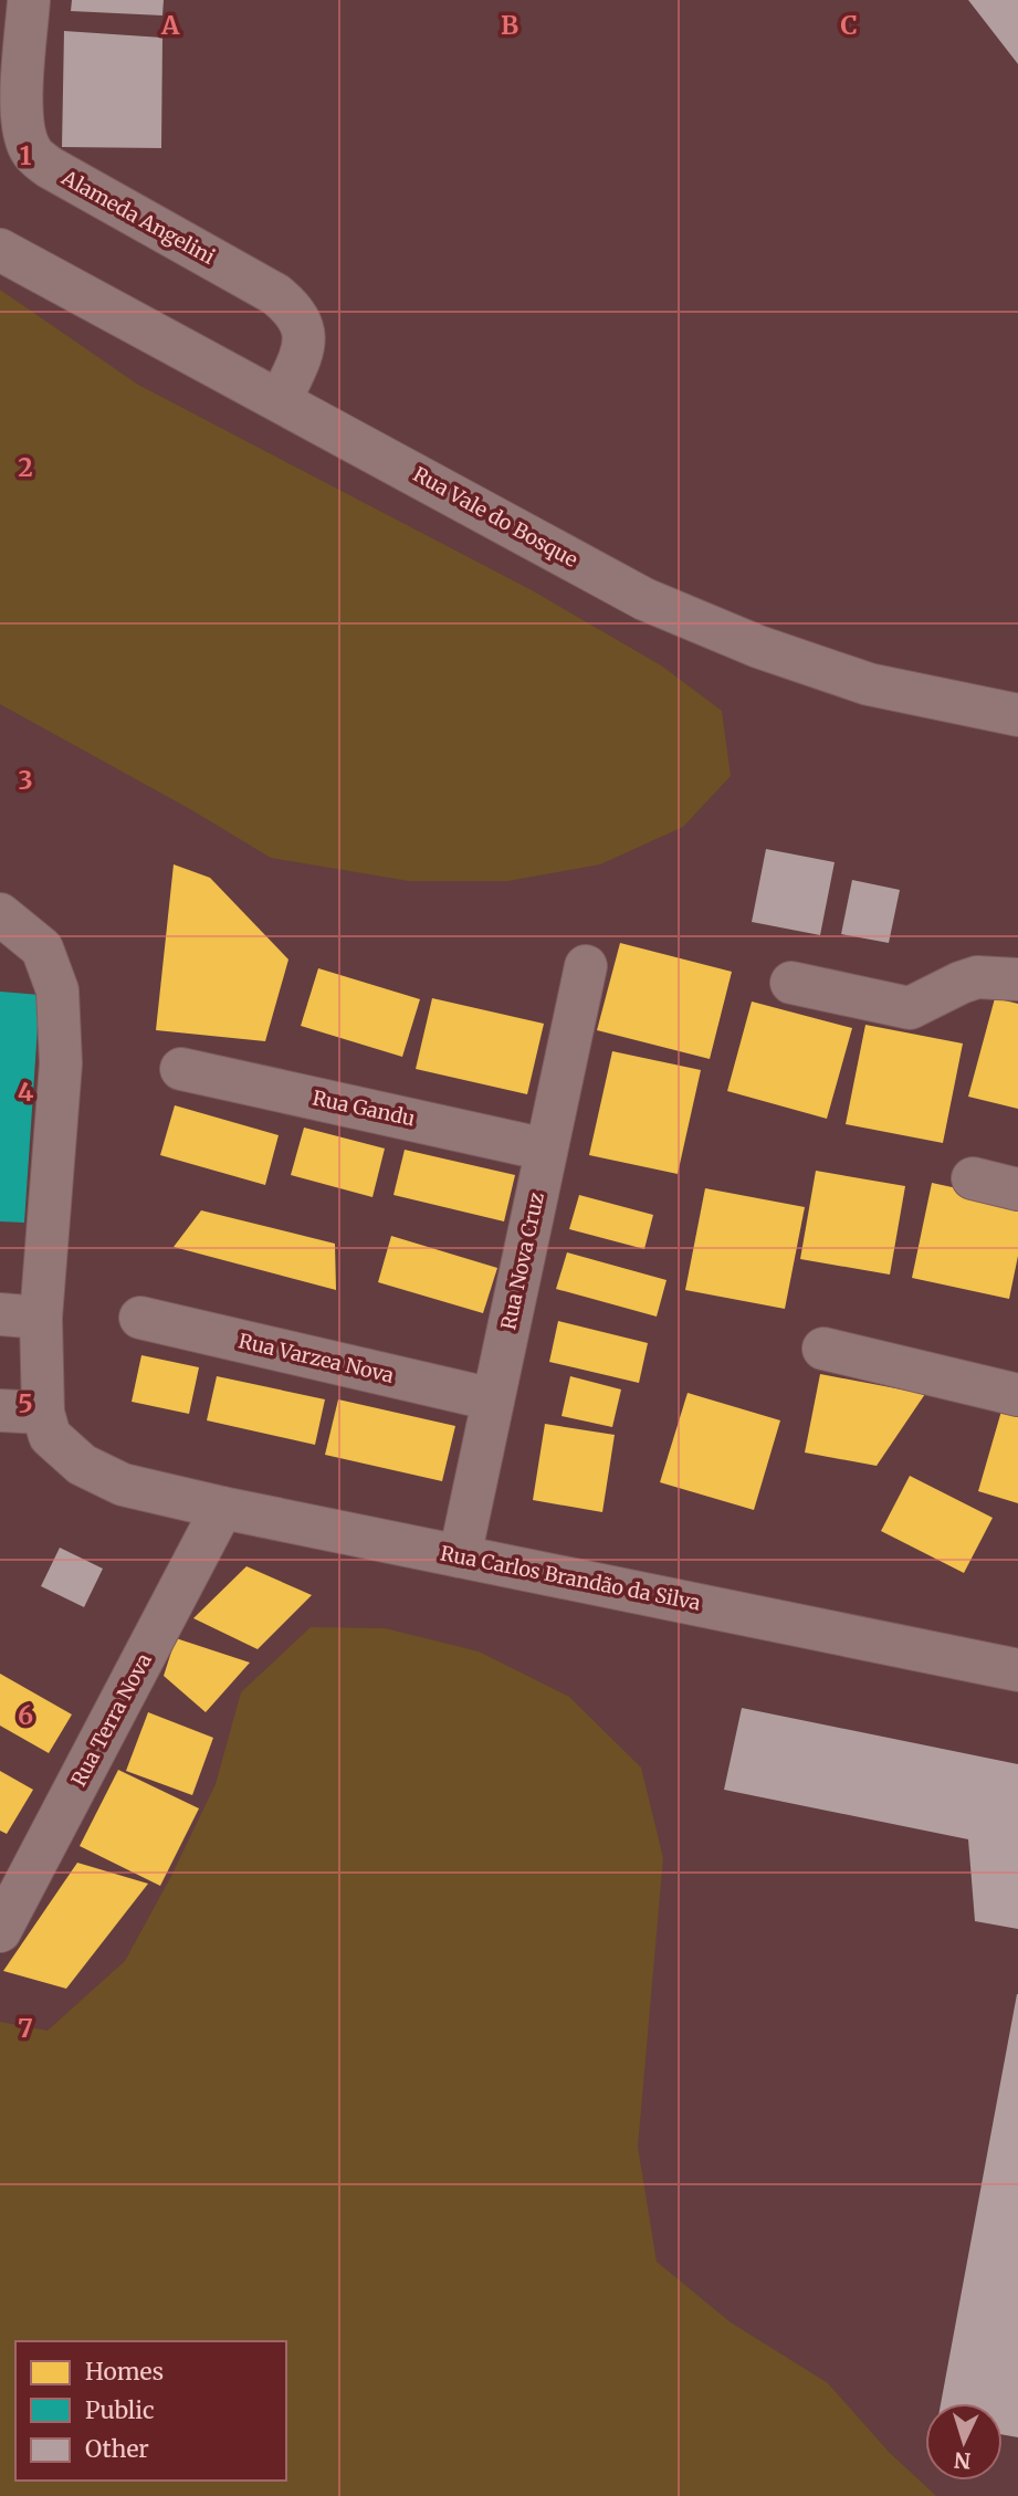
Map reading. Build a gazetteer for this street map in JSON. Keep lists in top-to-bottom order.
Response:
{
  "streets": {
    "street": [
      "Alameda Angelini",
      "Rua Vale do Bosque",
      "Rua Gandu",
      "Rua Nova Cruz",
      "Rua Varzea Nova",
      "Rua Carlos Brandão da Silva",
      "Rua Terra Nova"
    ]
  },
  "crossings": [
    ["Alameda Angelini", "Rua Vale do Bosque"],
    ["Rua Gandu", "Rua Nova Cruz"],
    ["Rua Nova Cruz", "Rua Varzea Nova"],
    ["Rua Nova Cruz", "Rua Carlos Brandão da Silva"],
    ["Rua Carlos Brandão da Silva", "Rua Terra Nova"]
  ],
  "legend": ["Homes", "Public", "Other"],
  "north": "bottom",
  "grid": {
    "columns": ["A", "B", "C"],
    "rows": [
      "1",
      "2",
      "3",
      "4",
      "5",
      "6",
      "7"
    ]
  }
}
